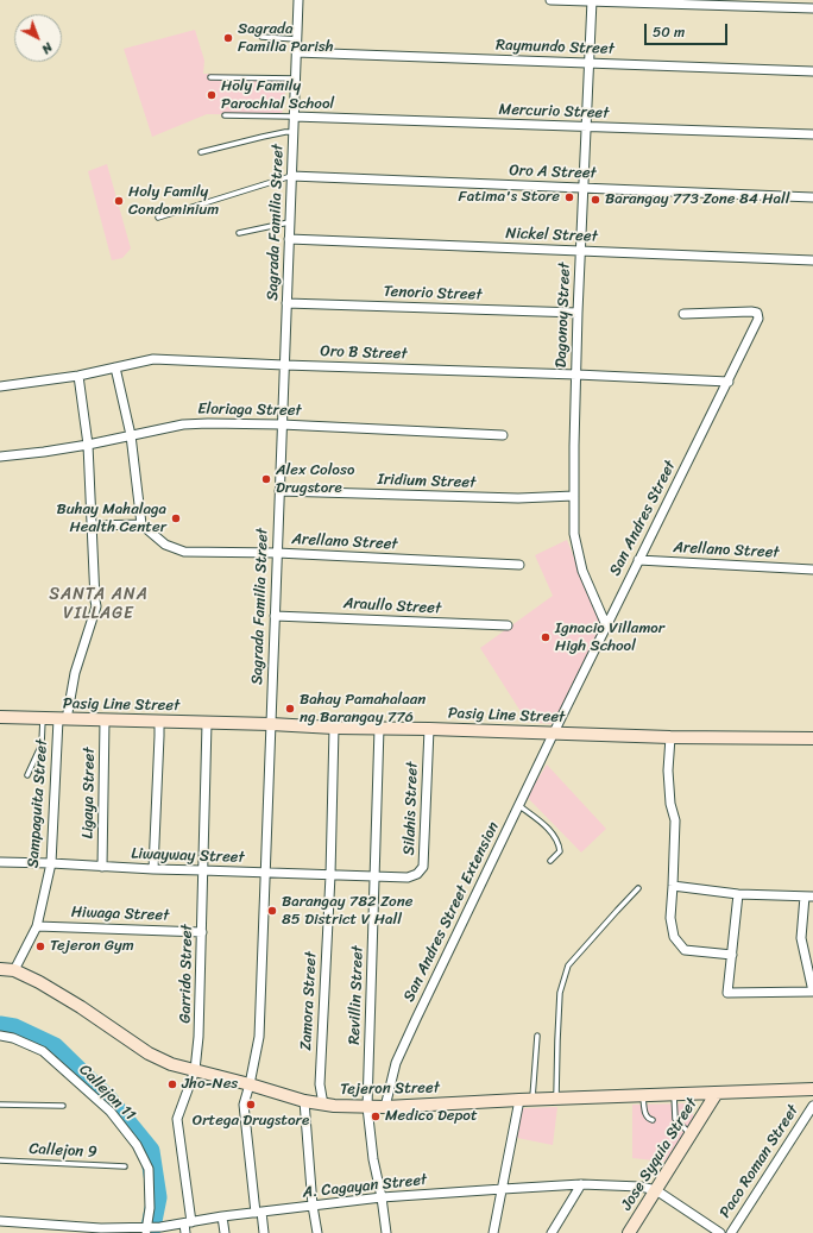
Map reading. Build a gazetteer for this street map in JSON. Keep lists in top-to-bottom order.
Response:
{
  "streets": {
    "main road": ["Pasig Line Street", "Tejeron Street", "Jose Syquia Street"],
    "street": [
      "Raymundo Street",
      "Mercurio Street",
      "Oro A Street",
      "Sagrada Familia Street",
      "Nickel Street",
      "Tenorio Street",
      "Dagonoy Street",
      "Oro B Street",
      "Eloriaga Street",
      "Iridium Street",
      "San Andres Street",
      "Arellano Street",
      "Araullo Street",
      "Ligaya Street",
      "Sampaguita Street",
      "Silahis Street",
      "Liwayway Street",
      "San Andres Street Extension",
      "Hiwaga Street",
      "Garrido Street",
      "Revillin Street",
      "Zamora Street",
      "Callejon 11",
      "Paco Roman Street",
      "A. Cagayan Street"
    ],
    "lane": ["Callejon 9"]
  },
  "crossings": [
    ["Raymundo Street", "Sagrada Familia Street"],
    ["Raymundo Street", "Dagonoy Street"],
    ["Mercurio Street", "Sagrada Familia Street"],
    ["Mercurio Street", "Dagonoy Street"],
    ["Oro A Street", "Sagrada Familia Street"],
    ["Oro A Street", "Dagonoy Street"],
    ["Sagrada Familia Street", "Nickel Street"],
    ["Sagrada Familia Street", "Tenorio Street"],
    ["Sagrada Familia Street", "Oro B Street"],
    ["Sagrada Familia Street", "Eloriaga Street"],
    ["Sagrada Familia Street", "Iridium Street"],
    ["Sagrada Familia Street", "Arellano Street"],
    ["Sagrada Familia Street", "Araullo Street"],
    ["Sagrada Familia Street", "Pasig Line Street"],
    ["Sagrada Familia Street", "Liwayway Street"],
    ["Sagrada Familia Street", "Tejeron Street"],
    ["Sagrada Familia Street", "A. Cagayan Street"],
    ["Nickel Street", "Dagonoy Street"],
    ["Tenorio Street", "Dagonoy Street"],
    ["Dagonoy Street", "Oro B Street"],
    ["Dagonoy Street", "Iridium Street"],
    ["Dagonoy Street", "San Andres Street"],
    ["Oro B Street", "San Andres Street"],
    ["San Andres Street", "Arellano Street"],
    ["San Andres Street", "Pasig Line Street"],
    ["San Andres Street", "San Andres Street Extension"],
    ["Pasig Line Street", "Ligaya Street"],
    ["Pasig Line Street", "Sampaguita Street"],
    ["Pasig Line Street", "Silahis Street"],
    ["Pasig Line Street", "San Andres Street Extension"],
    ["Pasig Line Street", "Garrido Street"],
    ["Pasig Line Street", "Revillin Street"],
    ["Pasig Line Street", "Zamora Street"],
    ["Ligaya Street", "Liwayway Street"],
    ["Sampaguita Street", "Liwayway Street"],
    ["Sampaguita Street", "Hiwaga Street"],
    ["Sampaguita Street", "Tejeron Street"],
    ["Silahis Street", "Liwayway Street"],
    ["Silahis Street", "Revillin Street"],
    ["Liwayway Street", "Garrido Street"],
    ["Liwayway Street", "Revillin Street"],
    ["Liwayway Street", "Zamora Street"],
    ["San Andres Street Extension", "Tejeron Street"],
    ["Hiwaga Street", "Garrido Street"],
    ["Garrido Street", "Tejeron Street"],
    ["Garrido Street", "A. Cagayan Street"],
    ["Revillin Street", "Tejeron Street"],
    ["Revillin Street", "A. Cagayan Street"],
    ["Zamora Street", "Tejeron Street"],
    ["Tejeron Street", "Jose Syquia Street"],
    ["Callejon 11", "A. Cagayan Street"],
    ["Jose Syquia Street", "A. Cagayan Street"]
  ],
  "districts": ["SANTA ANA VILLAGE"],
  "places": [
    "Sagrada Familia Parish",
    "Holy Family Parochial School",
    "Fatima's Store",
    "Barangay 773 Zone 84 Hall",
    "Holy Family Condominium",
    "Alex Coloso Drugstore",
    "Buhay Mahalaga Health Center",
    "Ignacio Villamor High School",
    "Bahay Pamahalaan ng Barangay 776",
    "Barangay 782 Zone 85 District V Hall",
    "Tejeron Gym",
    "Jho-Nes",
    "Ortega Drugstore",
    "Medico Depot"
  ],
  "scale_bar": "50 m",
  "north": "bottom right"
}
